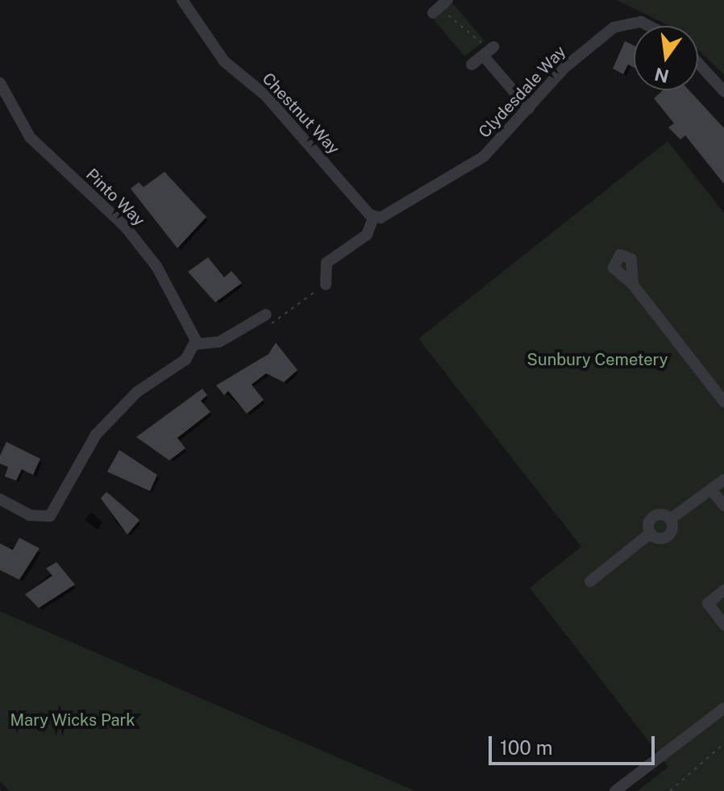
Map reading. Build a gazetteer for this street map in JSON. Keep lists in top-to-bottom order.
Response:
{
  "streets": {
    "street": ["Clydesdale Way", "Chestnut Way", "Pinto Way"]
  },
  "crossings": [
    ["Clydesdale Way", "Chestnut Way"]
  ],
  "parks": ["Sunbury Cemetery", "Mary Wicks Park"],
  "scale_bar": "100 m",
  "north": "bottom"
}
